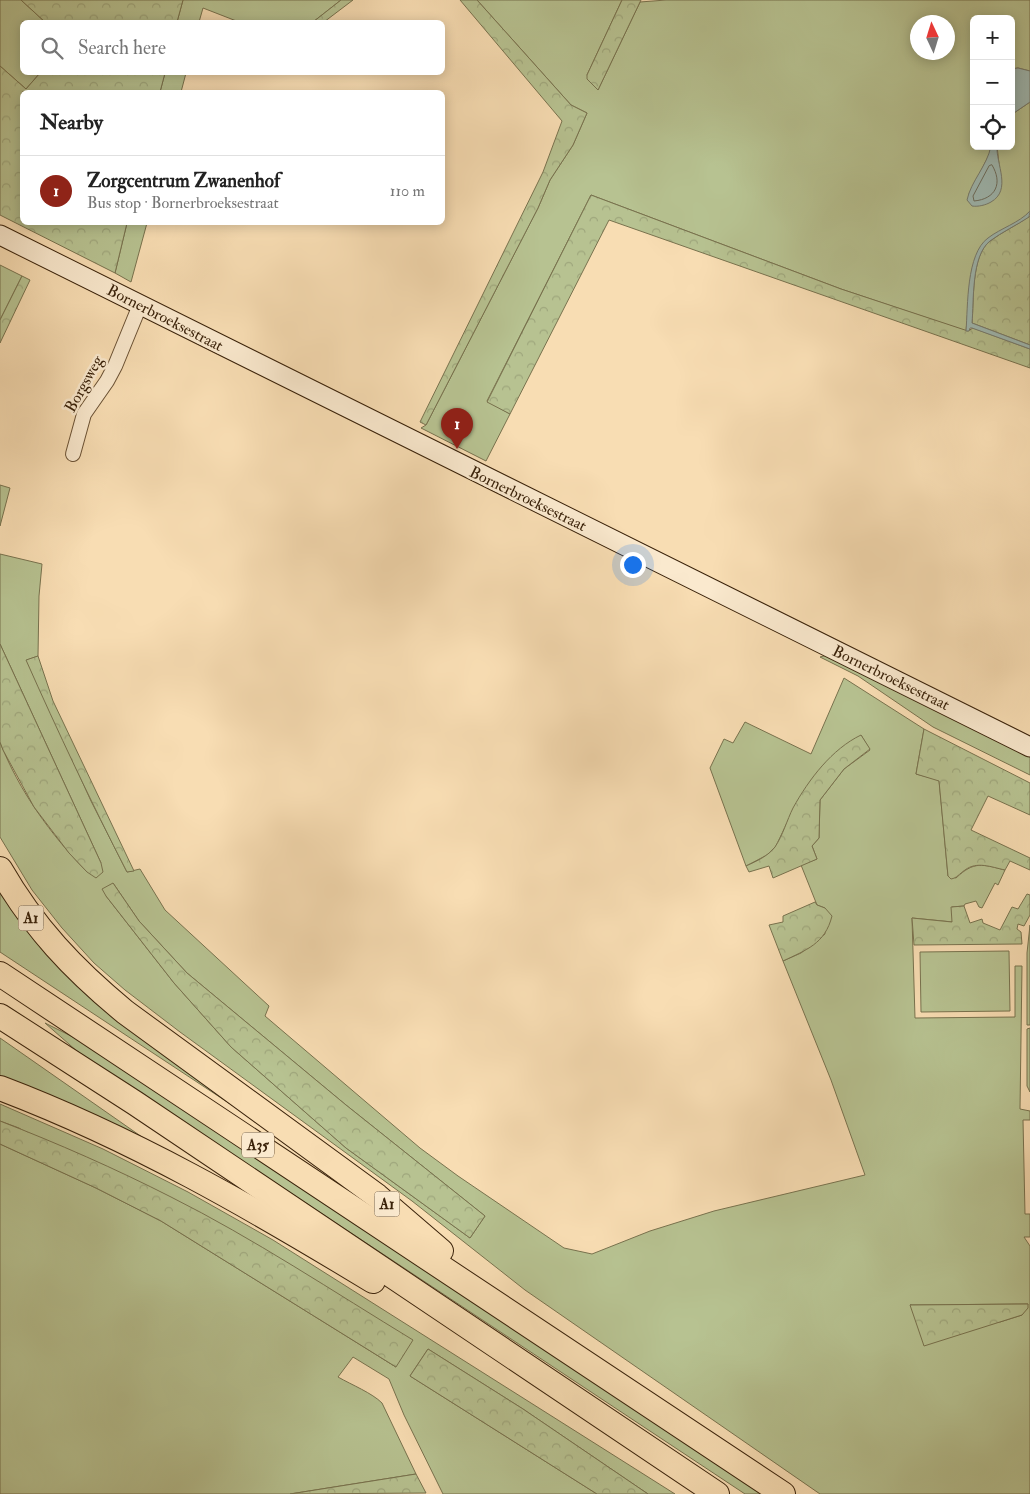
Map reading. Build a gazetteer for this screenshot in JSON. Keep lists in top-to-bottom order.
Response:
{
  "streets": {
    "highway": ["A1", "A35"],
    "main road": ["Bornerbroeksestraat"],
    "street": ["Borgsweg"]
  },
  "crossings": [
    ["Bornerbroeksestraat", "Borgsweg"],
    ["A1", "A35"]
  ],
  "north": "top",
  "page": {
    "map_buttons": ["+", "−"],
    "search": "Search here",
    "heading": "Nearby",
    "list": [
      {
        "mark": "1",
        "name": "Zorgcentrum Zwanenhof",
        "note": "Bus stop · Bornerbroeksestraat",
        "value": "110 m"
      }
    ],
    "pins": "1"
  }
}
